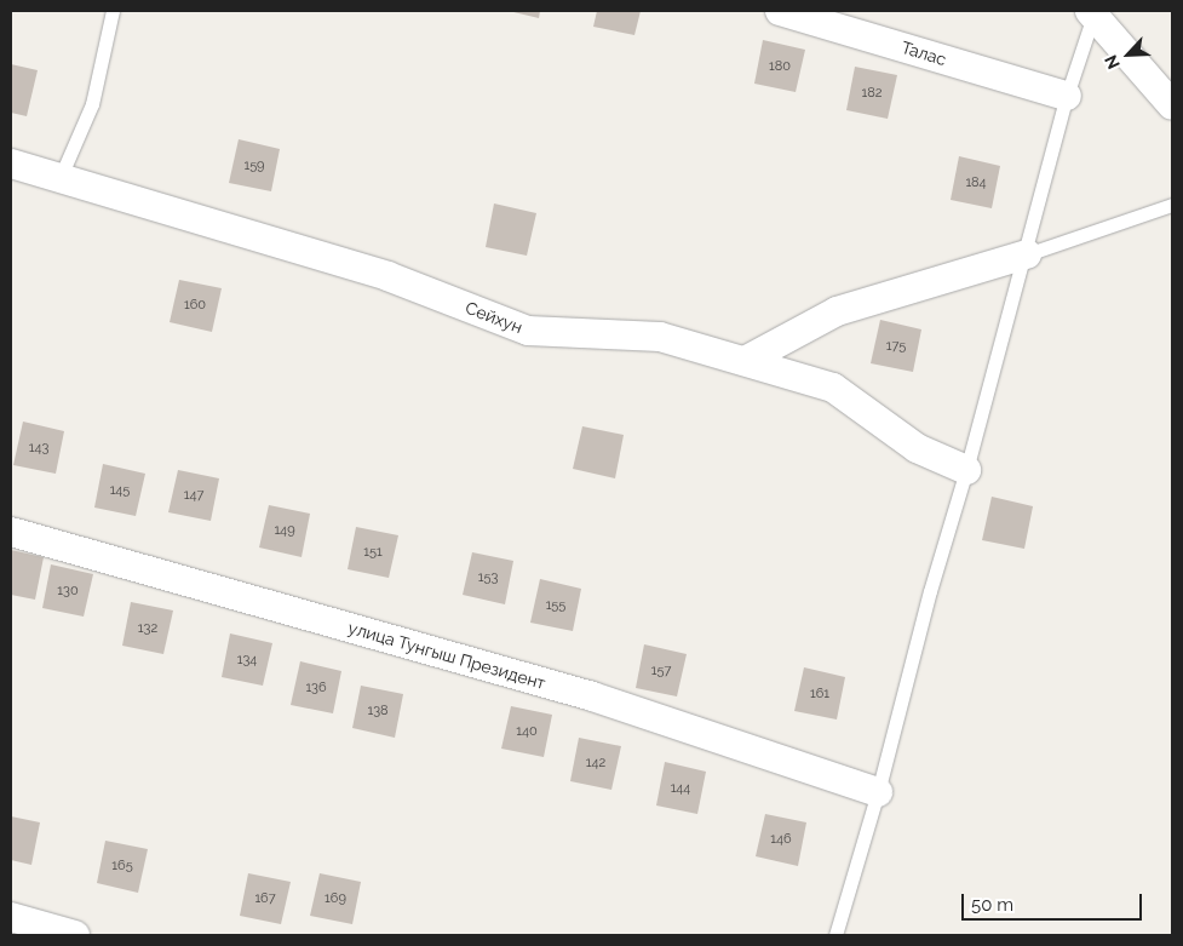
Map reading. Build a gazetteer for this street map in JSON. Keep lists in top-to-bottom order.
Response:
{
  "streets": {
    "street": ["Талас", "Сейхун", "улица Тунгыш Президент"]
  },
  "house_numbers": [
    "180",
    "182",
    "159",
    "184",
    "160",
    "175",
    "143",
    "145",
    "147",
    "149",
    "151",
    "153",
    "130",
    "155",
    "132",
    "134",
    "157",
    "136",
    "161",
    "138",
    "140",
    "142",
    "144",
    "146",
    "165",
    "167",
    "169"
  ],
  "scale_bar": "50 m",
  "north": "bottom left"
}
